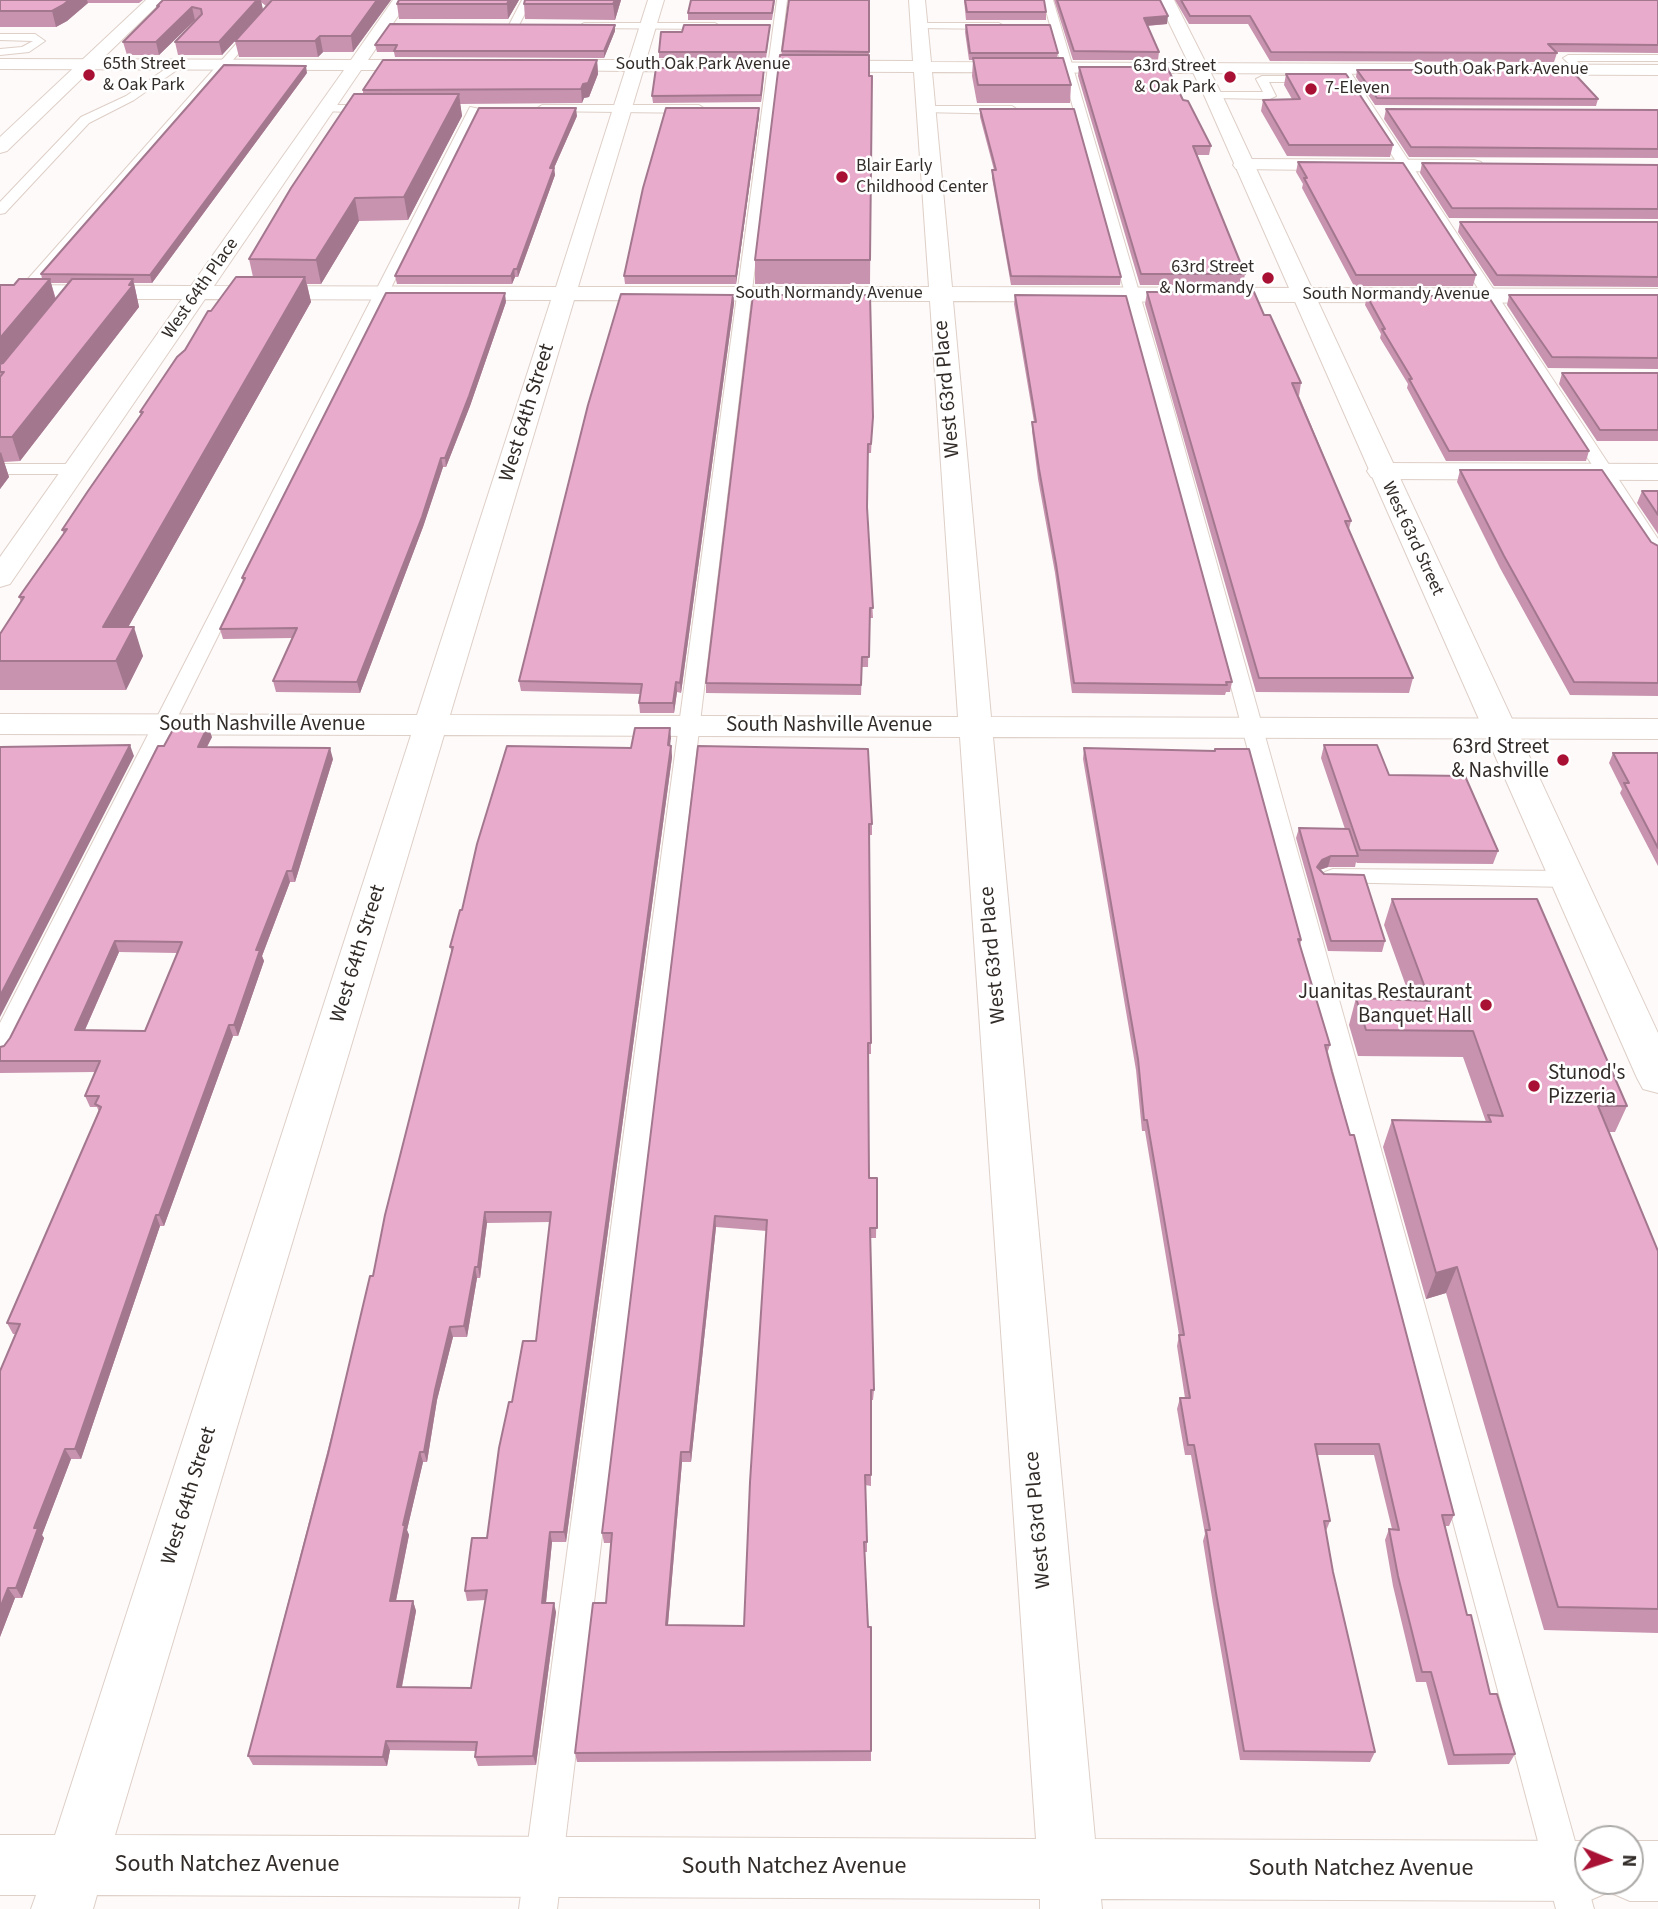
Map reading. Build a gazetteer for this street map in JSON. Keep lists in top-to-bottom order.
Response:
{
  "streets": {
    "street": [
      "South Oak Park Avenue",
      "West 64th Place",
      "South Normandy Avenue",
      "West 63rd Place",
      "West 64th Street",
      "West 63rd Street",
      "South Nashville Avenue",
      "South Natchez Avenue"
    ]
  },
  "crossings": [
    ["South Oak Park Avenue", "West 63rd Place"],
    ["South Oak Park Avenue", "West 64th Street"],
    ["South Oak Park Avenue", "West 63rd Street"],
    ["West 64th Place", "South Normandy Avenue"],
    ["South Normandy Avenue", "West 63rd Place"],
    ["South Normandy Avenue", "West 64th Street"],
    ["South Normandy Avenue", "West 63rd Street"],
    ["West 63rd Place", "South Nashville Avenue"],
    ["West 63rd Place", "South Natchez Avenue"],
    ["West 64th Street", "South Nashville Avenue"],
    ["West 64th Street", "South Natchez Avenue"],
    ["West 63rd Street", "South Nashville Avenue"]
  ],
  "places": [
    "65th Street & Oak Park",
    "63rd Street & Oak Park",
    "7-Eleven",
    "Blair Early Childhood Center",
    "63rd Street & Normandy",
    "63rd Street & Nashville",
    "Juanitas Restaurant Banquet Hall",
    "Stunod's Pizzeria"
  ],
  "north": "right"
}
